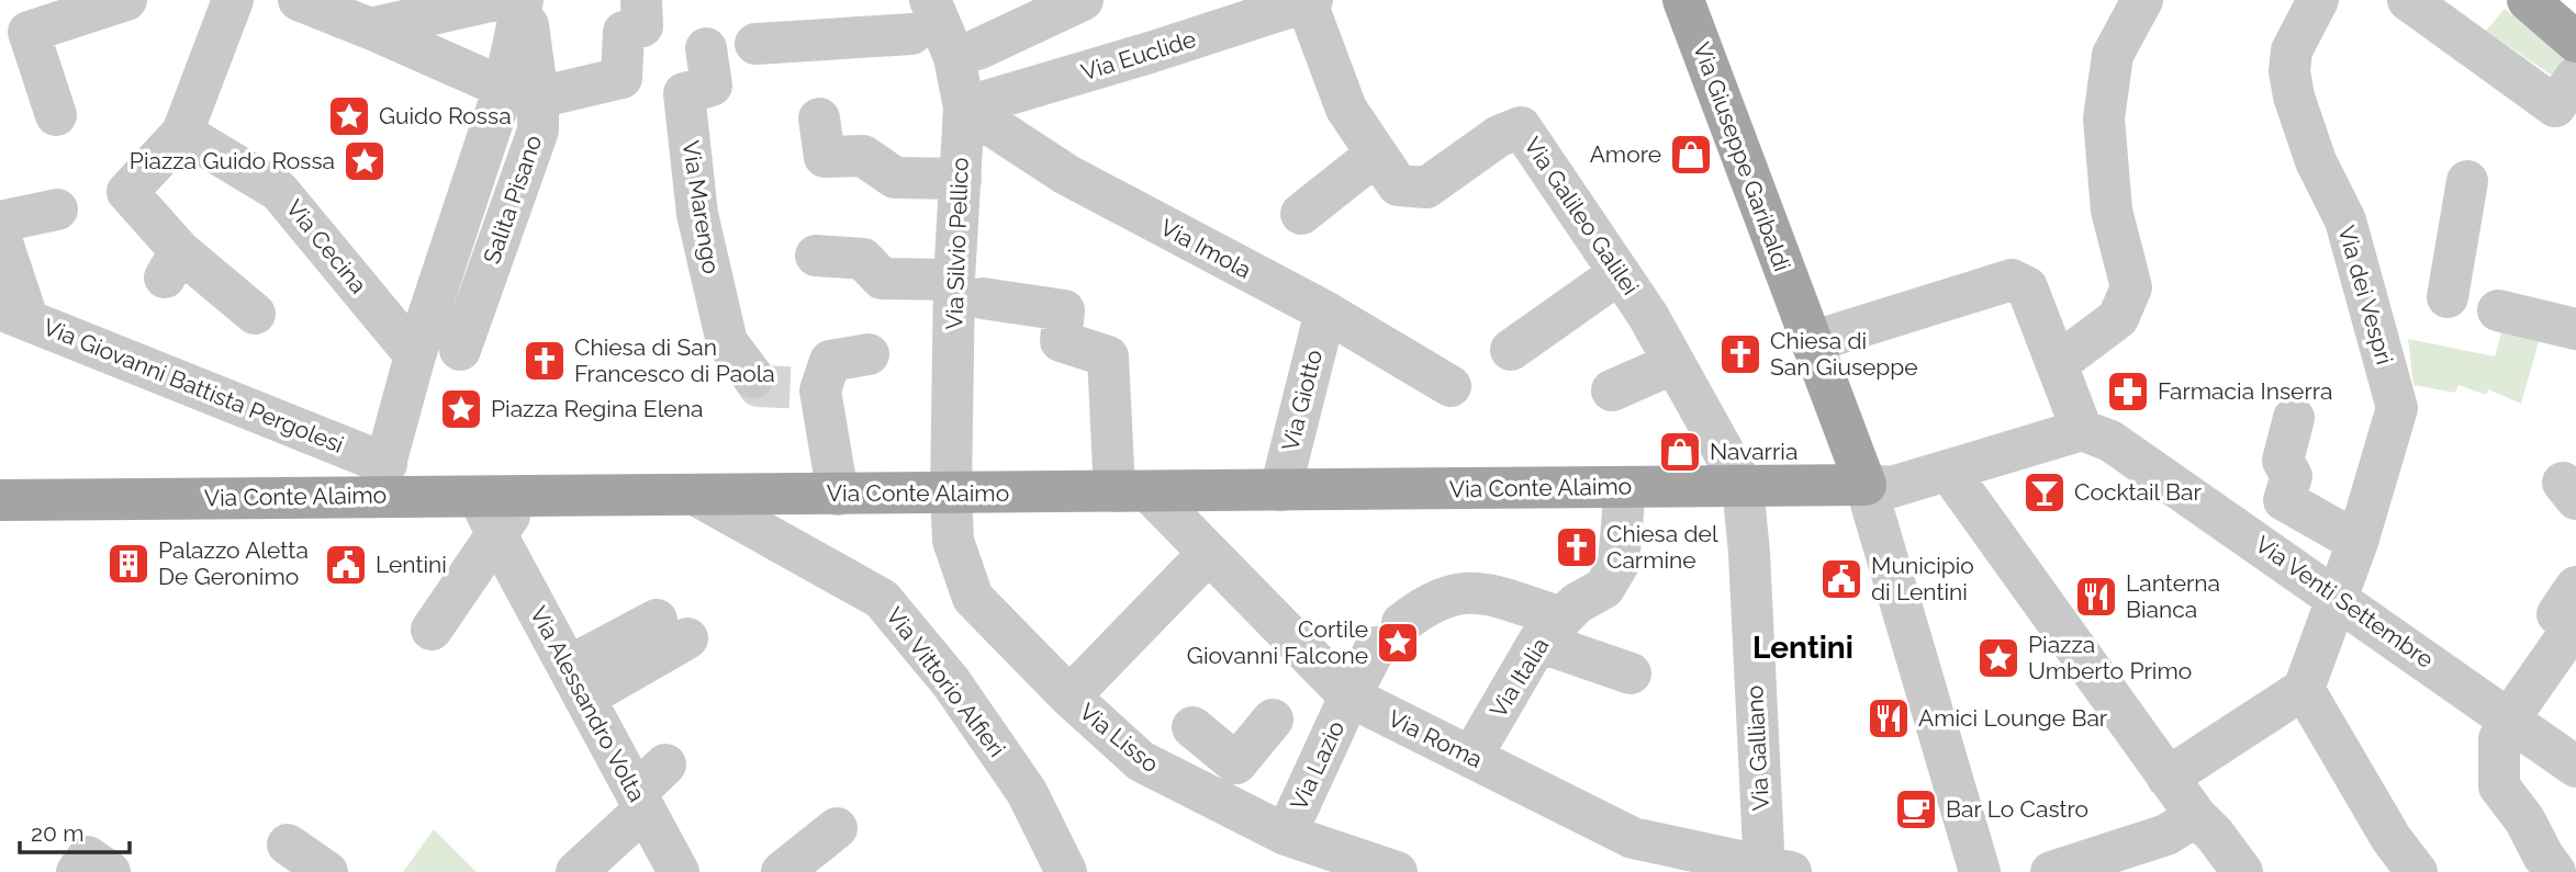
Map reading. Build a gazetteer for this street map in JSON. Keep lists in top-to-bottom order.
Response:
{
  "streets": {
    "main road": ["Via Giuseppe Garibaldi", "Via Conte Alaimo"],
    "street": [
      "Via Euclide",
      "Salita Pisano",
      "Via Marengo",
      "Via Galileo Galilei",
      "Via Silvio Pellico",
      "Via Cecina",
      "Via Imola",
      "Via dei Vespri",
      "Via Giovanni Battista Pergolesi",
      "Via Giotto",
      "Via Venti Settembre",
      "Via Italia",
      "Via Vittorio Alfieri",
      "Via Alessandro Volta",
      "Via Lisso",
      "Via Roma",
      "Via Galliano",
      "Via Lazio"
    ]
  },
  "crossings": [
    ["Via Euclide", "Via Galileo Galilei"],
    ["Via Euclide", "Via Silvio Pellico"],
    ["Via Euclide", "Via Imola"],
    ["Via Giuseppe Garibaldi", "Via Conte Alaimo"],
    ["Via Galileo Galilei", "Via Conte Alaimo"],
    ["Via Galileo Galilei", "Via Galliano"],
    ["Via Silvio Pellico", "Via Imola"],
    ["Via Silvio Pellico", "Via Conte Alaimo"],
    ["Via Silvio Pellico", "Via Lisso"],
    ["Via Imola", "Via Giotto"],
    ["Via dei Vespri", "Via Venti Settembre"],
    ["Via Giovanni Battista Pergolesi", "Via Conte Alaimo"],
    ["Via Giotto", "Via Conte Alaimo"],
    ["Via Conte Alaimo", "Via Italia"],
    ["Via Conte Alaimo", "Via Vittorio Alfieri"],
    ["Via Conte Alaimo", "Via Alessandro Volta"],
    ["Via Conte Alaimo", "Via Lisso"],
    ["Via Conte Alaimo", "Via Roma"],
    ["Via Conte Alaimo", "Via Galliano"],
    ["Via Italia", "Via Roma"],
    ["Via Italia", "Via Lazio"],
    ["Via Lisso", "Via Lazio"],
    ["Via Roma", "Via Galliano"],
    ["Via Roma", "Via Lazio"]
  ],
  "districts": ["Lentini"],
  "places": {
    "place": [
      "Guido Rossa",
      "Piazza Guido Rossa",
      "Piazza Regina Elena",
      "Cortile Giovanni Falcone",
      "Piazza Umberto Primo"
    ],
    "shop": ["Amore", "Navarria"],
    "church": ["Chiesa di San Giuseppe", "Chiesa di San Francesco di Paola", "Chiesa del Carmine"],
    "pharmacy": ["Farmacia Inserra"],
    "bar": ["Cocktail Bar"],
    "building": ["Palazzo Aletta De Geronimo"],
    "public building": ["Lentini", "Municipio di Lentini"],
    "restaurant": ["Lanterna Bianca", "Amici Lounge Bar"],
    "cafe": ["Bar Lo Castro"]
  },
  "scale_bar": "20 m"
}
